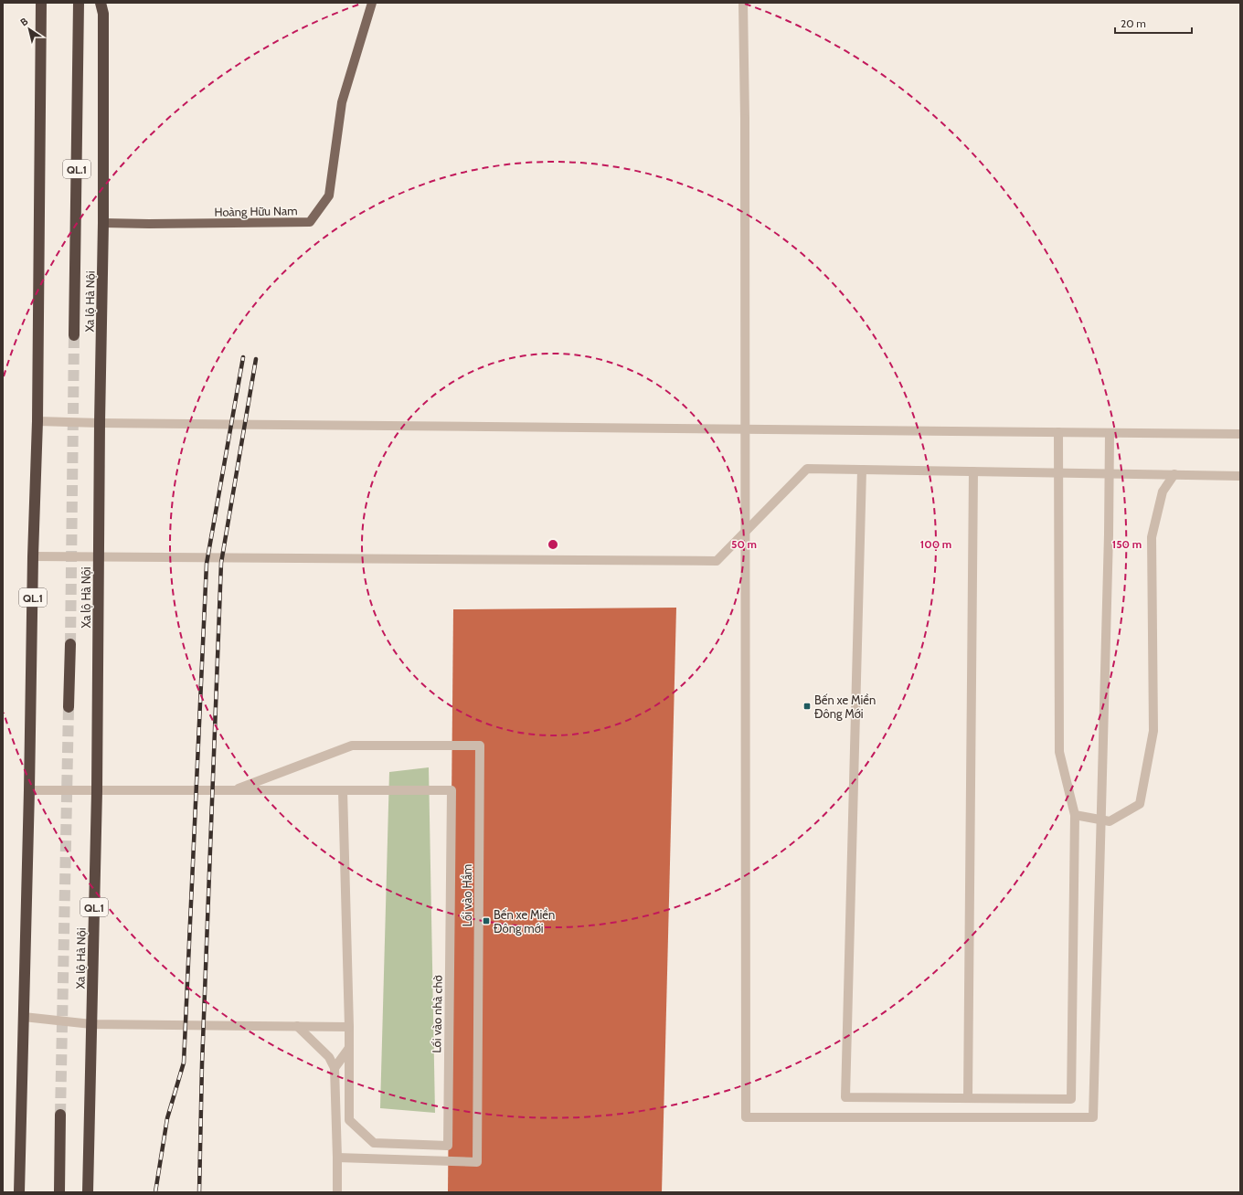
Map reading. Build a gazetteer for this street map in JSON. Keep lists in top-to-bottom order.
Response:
{
  "streets": {
    "highway": ["QL.1", "Xa lộ Hà Nội"],
    "main road": ["Hoàng Hữu Nam"],
    "street": ["Lối vào Hầm", "Lối vào nhà chờ"]
  },
  "crossings": [
    ["Hoàng Hữu Nam", "Xa lộ Hà Nội"]
  ],
  "places": {
    "transit": ["Bến xe Miền Đông Mới", "Bến xe Miền Đông mới"]
  },
  "scale_bar": "20 m",
  "north": "top left",
  "rings": ["50 m", "100 m", "150 m"]
}
